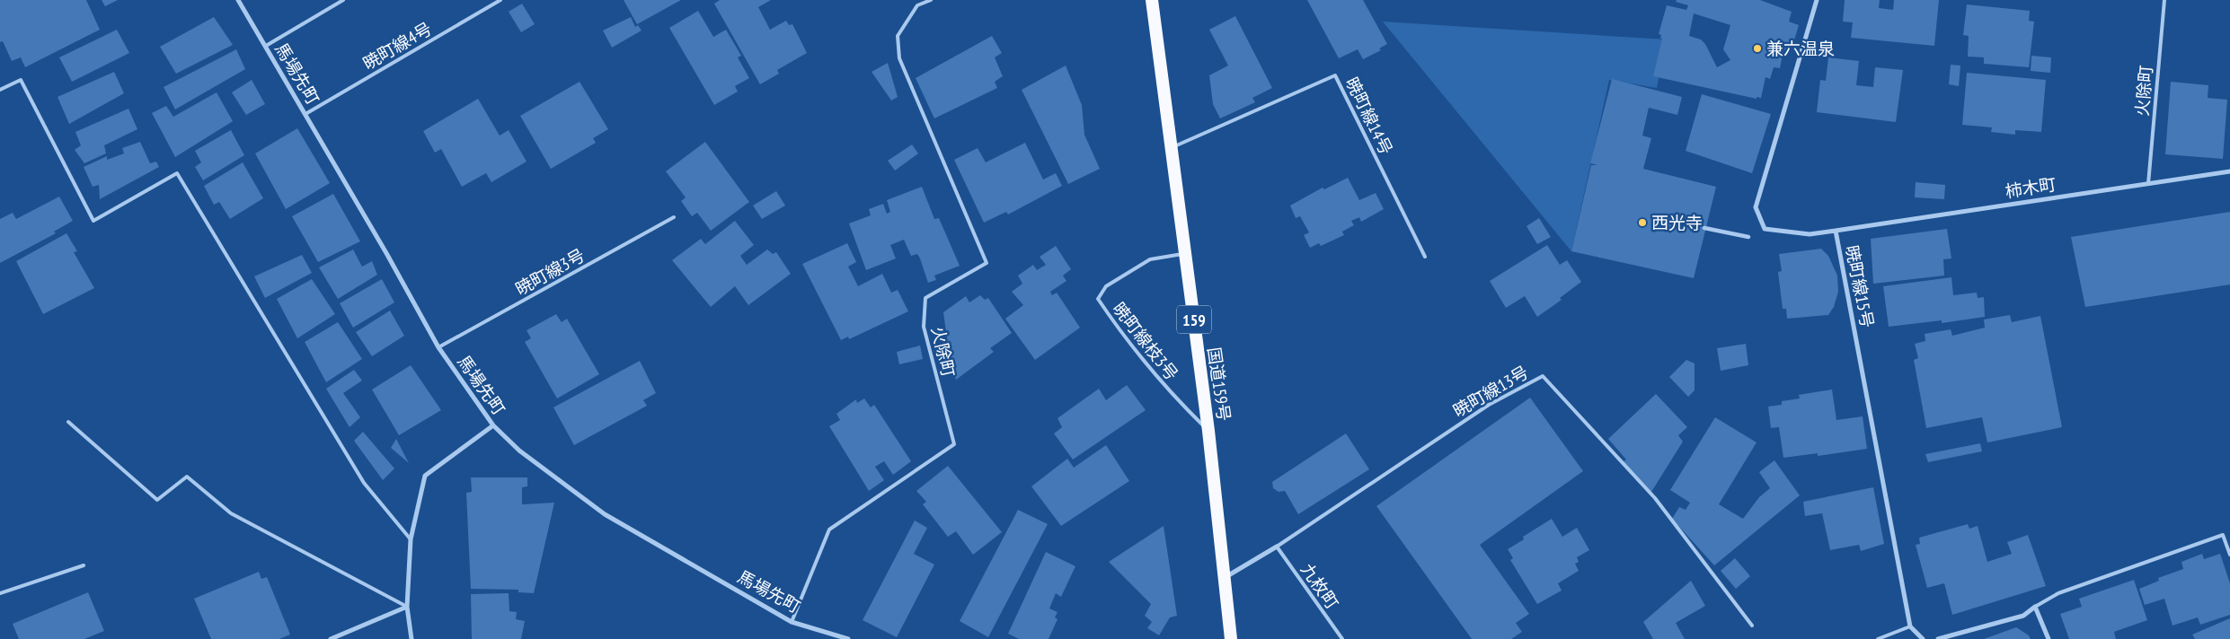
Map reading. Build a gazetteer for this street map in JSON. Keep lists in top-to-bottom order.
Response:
{
  "streets": {
    "highway": ["159", "国道159号"],
    "street": [
      "馬場先町",
      "柿木町",
      "暁町線15号",
      "暁町線13号"
    ],
    "lane": [
      "暁町線4号",
      "火除町",
      "暁町線14号",
      "暁町線3号",
      "暁町線枝3号",
      "九枚町"
    ]
  },
  "crossings": [
    ["暁町線4号", "馬場先町"],
    ["馬場先町", "火除町"],
    ["馬場先町", "暁町線3号"],
    ["火除町", "柿木町"],
    ["暁町線14号", "国道159号"],
    ["柿木町", "暁町線15号"],
    ["暁町線枝3号", "国道159号"],
    ["国道159号", "暁町線13号"],
    ["暁町線13号", "九枚町"]
  ],
  "places": ["兼六温泉", "西光寺"]
}
